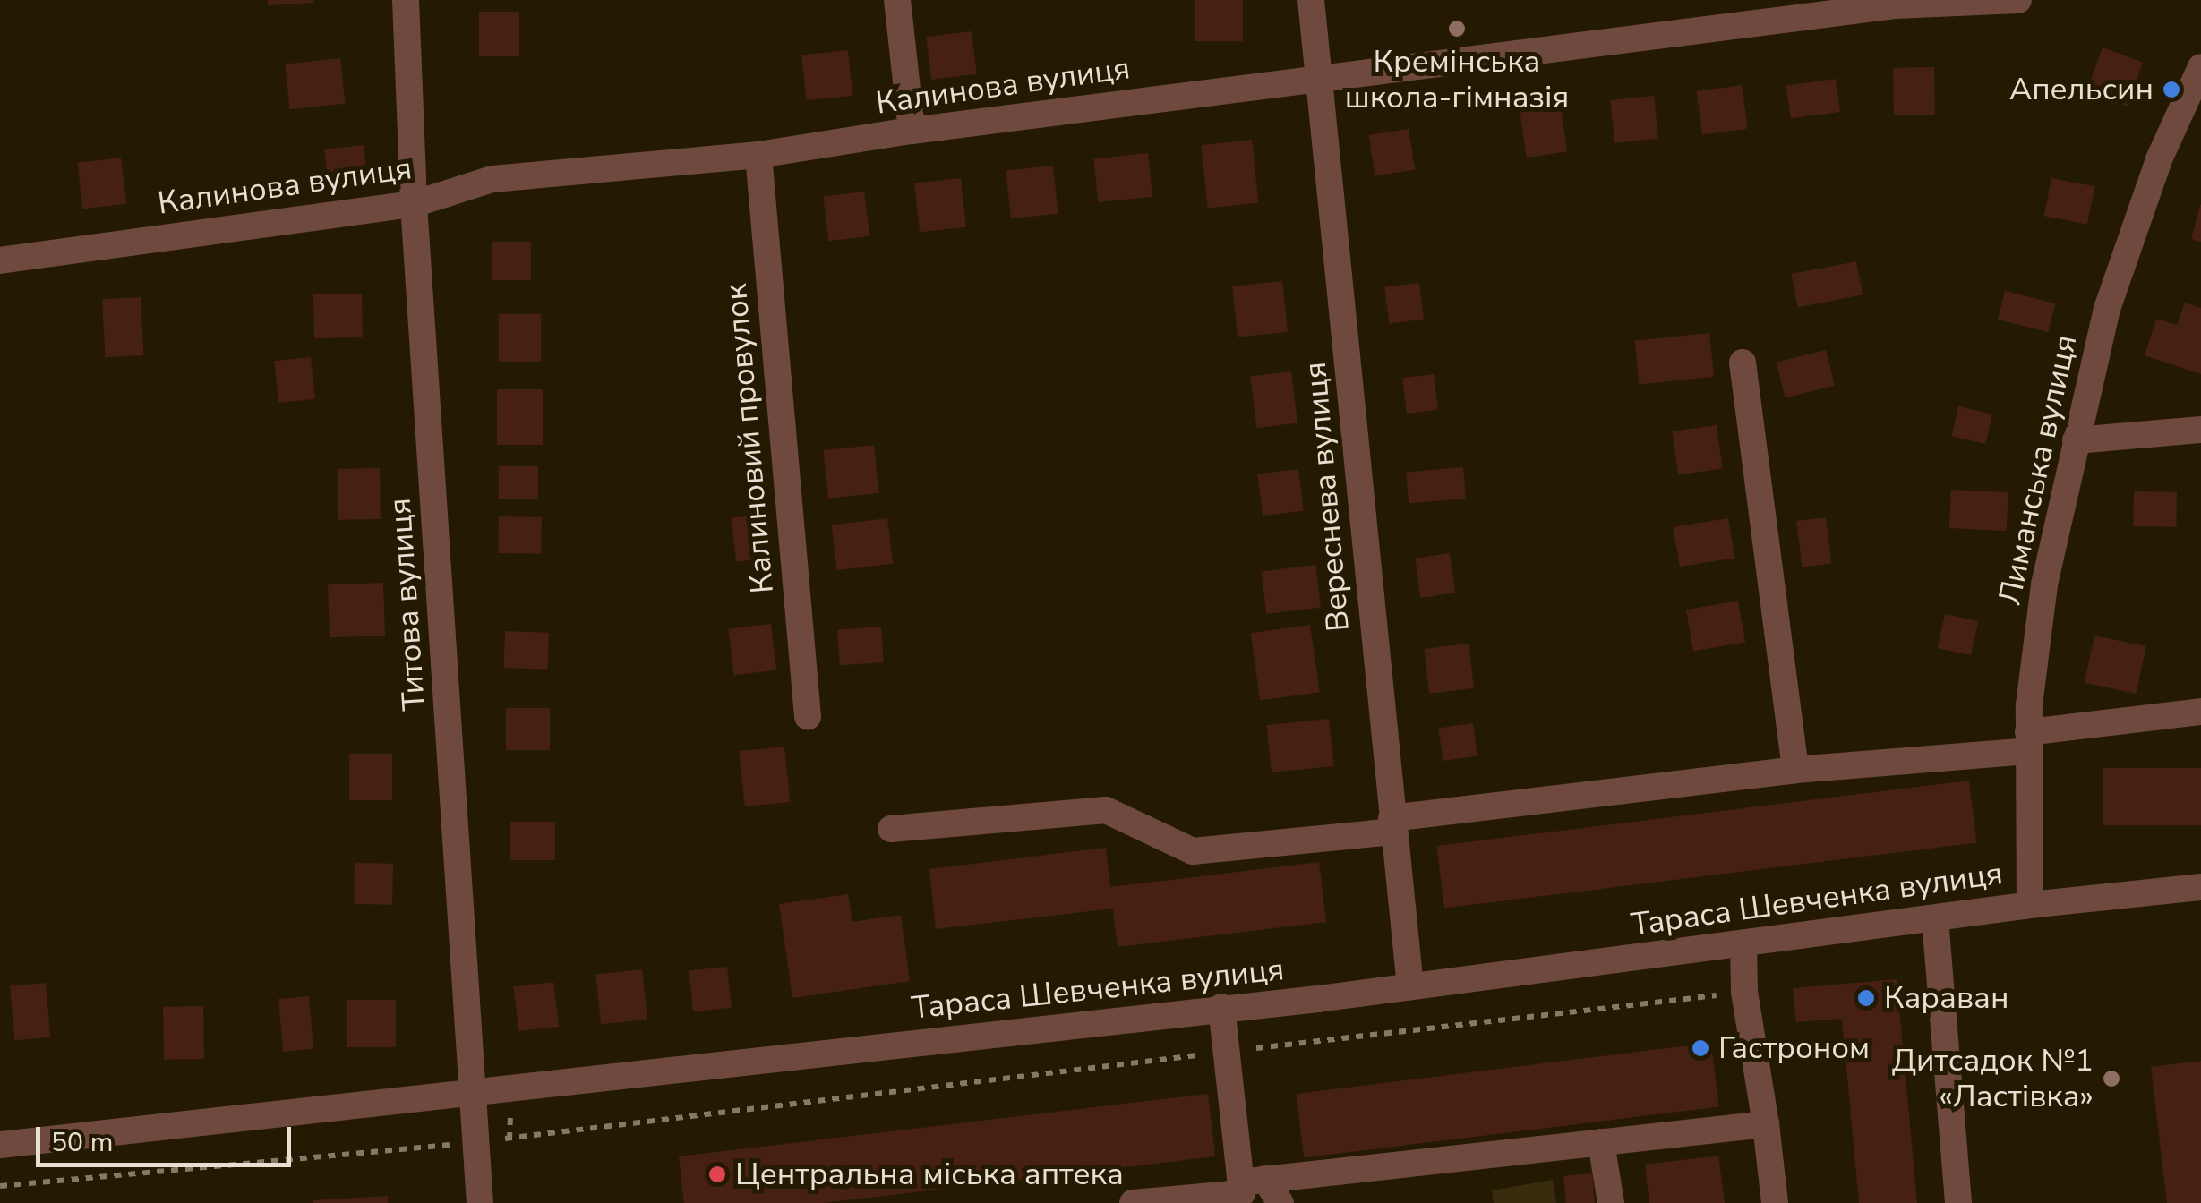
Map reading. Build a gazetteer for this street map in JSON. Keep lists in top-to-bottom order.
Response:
{
  "streets": {
    "street": [
      "Калинова вулиця",
      "Калиновий провулок",
      "Лиманська вулиця",
      "Вереснева вулиця",
      "Титова вулиця",
      "Тараса Шевченка вулиця"
    ]
  },
  "crossings": [
    ["Калинова вулиця", "Калиновий провулок"],
    ["Калинова вулиця", "Вереснева вулиця"],
    ["Калинова вулиця", "Титова вулиця"],
    ["Лиманська вулиця", "Тараса Шевченка вулиця"],
    ["Вереснева вулиця", "Тараса Шевченка вулиця"],
    ["Титова вулиця", "Тараса Шевченка вулиця"]
  ],
  "places": [
    "Кремінська школа-гімназія",
    "Апельсин",
    "Караван",
    "Гастроном",
    "Дитсадок №1 «Ластівка»",
    "Центральна міська аптека"
  ],
  "scale_bar": "50 m"
}
